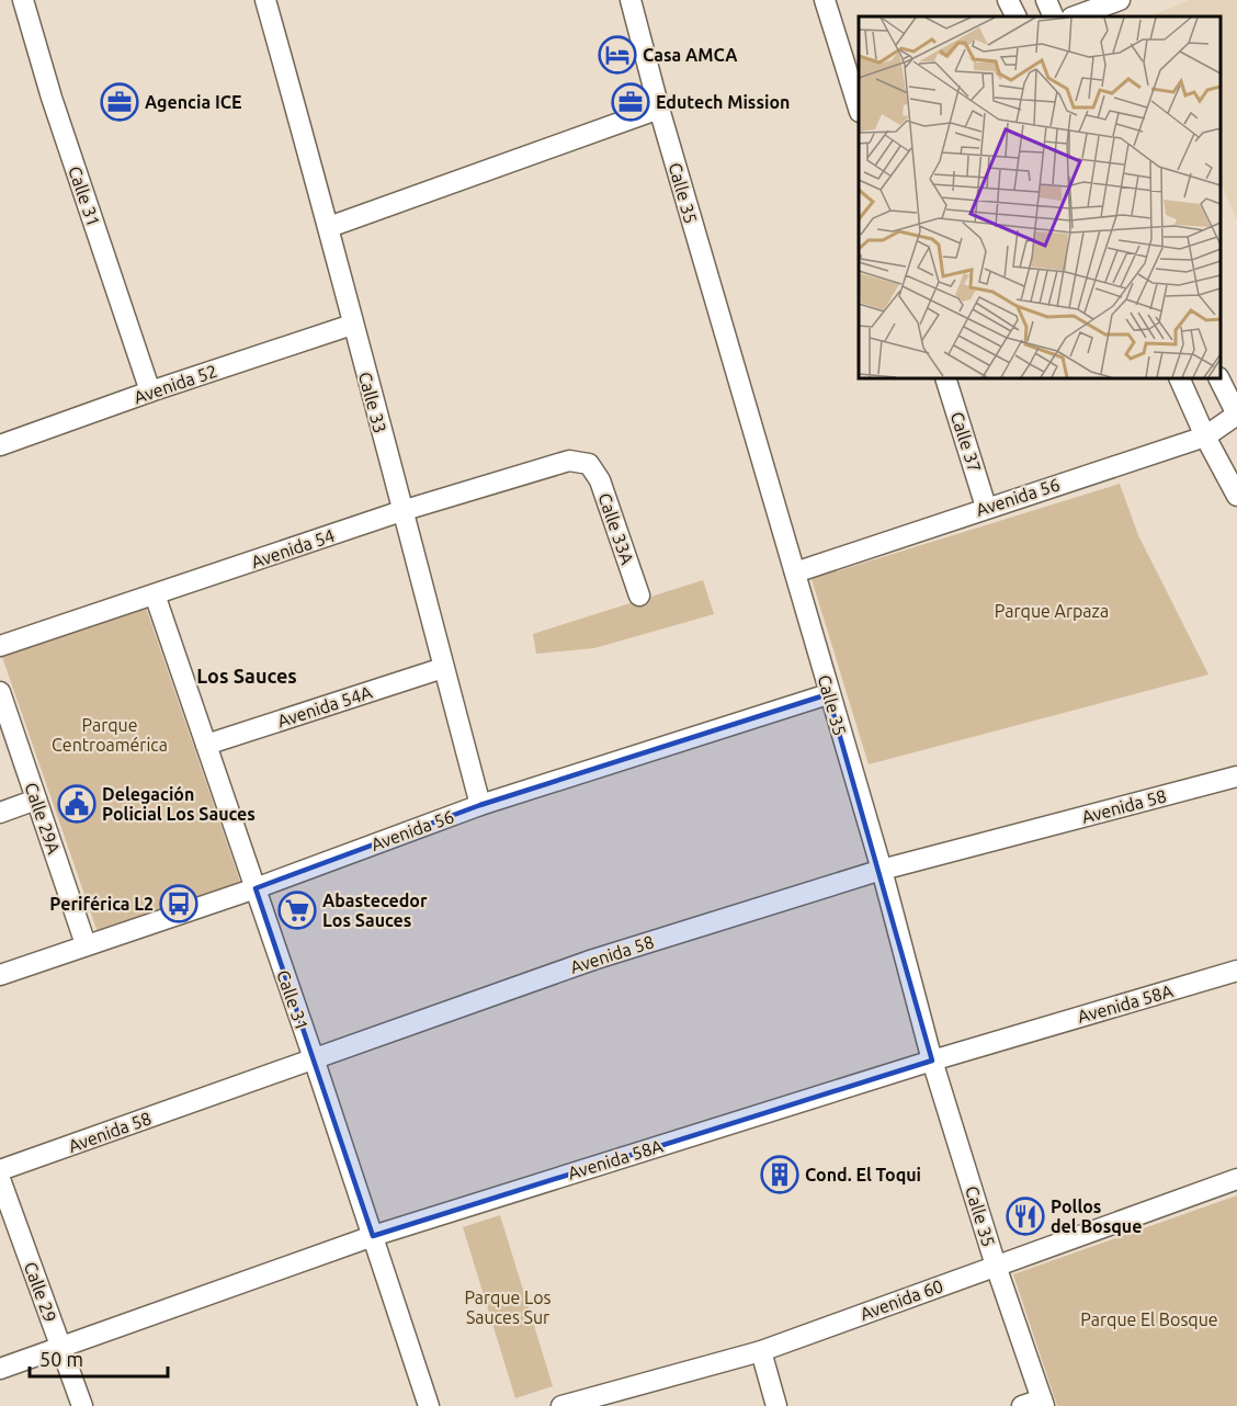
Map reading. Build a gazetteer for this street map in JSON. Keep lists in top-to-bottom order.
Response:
{
  "streets": {
    "street": [
      "Calle 35",
      "Calle 31",
      "Avenida 52",
      "Calle 33",
      "Calle 37",
      "Avenida 56",
      "Calle 33A",
      "Avenida 54",
      "Avenida 54A",
      "Avenida 58",
      "Calle 29A",
      "Avenida 58A",
      "Calle 29",
      "Avenida 60"
    ]
  },
  "crossings": [
    ["Calle 35", "Avenida 56"],
    ["Calle 35", "Avenida 58"],
    ["Calle 35", "Avenida 58A"],
    ["Calle 35", "Avenida 60"],
    ["Calle 31", "Avenida 52"],
    ["Calle 31", "Avenida 56"],
    ["Calle 31", "Avenida 54"],
    ["Calle 31", "Avenida 54A"],
    ["Calle 31", "Avenida 58"],
    ["Calle 31", "Avenida 58A"],
    ["Avenida 52", "Calle 33"],
    ["Calle 33", "Avenida 56"],
    ["Calle 33", "Avenida 54"],
    ["Calle 33", "Avenida 54A"],
    ["Calle 37", "Avenida 56"],
    ["Avenida 56", "Calle 29A"],
    ["Calle 33A", "Avenida 54"],
    ["Avenida 58A", "Calle 29"]
  ],
  "districts": ["Los Sauces"],
  "parks": [
    "Parque Arpaza",
    "Parque Centroamérica",
    "Parque Los Sauces Sur",
    "Parque El Bosque"
  ],
  "places": {
    "hotel": ["Casa AMCA"],
    "office": ["Agencia ICE", "Edutech Mission"],
    "public building": ["Delegación Policial Los Sauces"],
    "bus stop": ["Periférica L2"],
    "supermarket": ["Abastecedor Los Sauces"],
    "building": ["Cond. El Toqui"],
    "restaurant": ["Pollos del Bosque"]
  },
  "scale_bar": "50 m"
}
